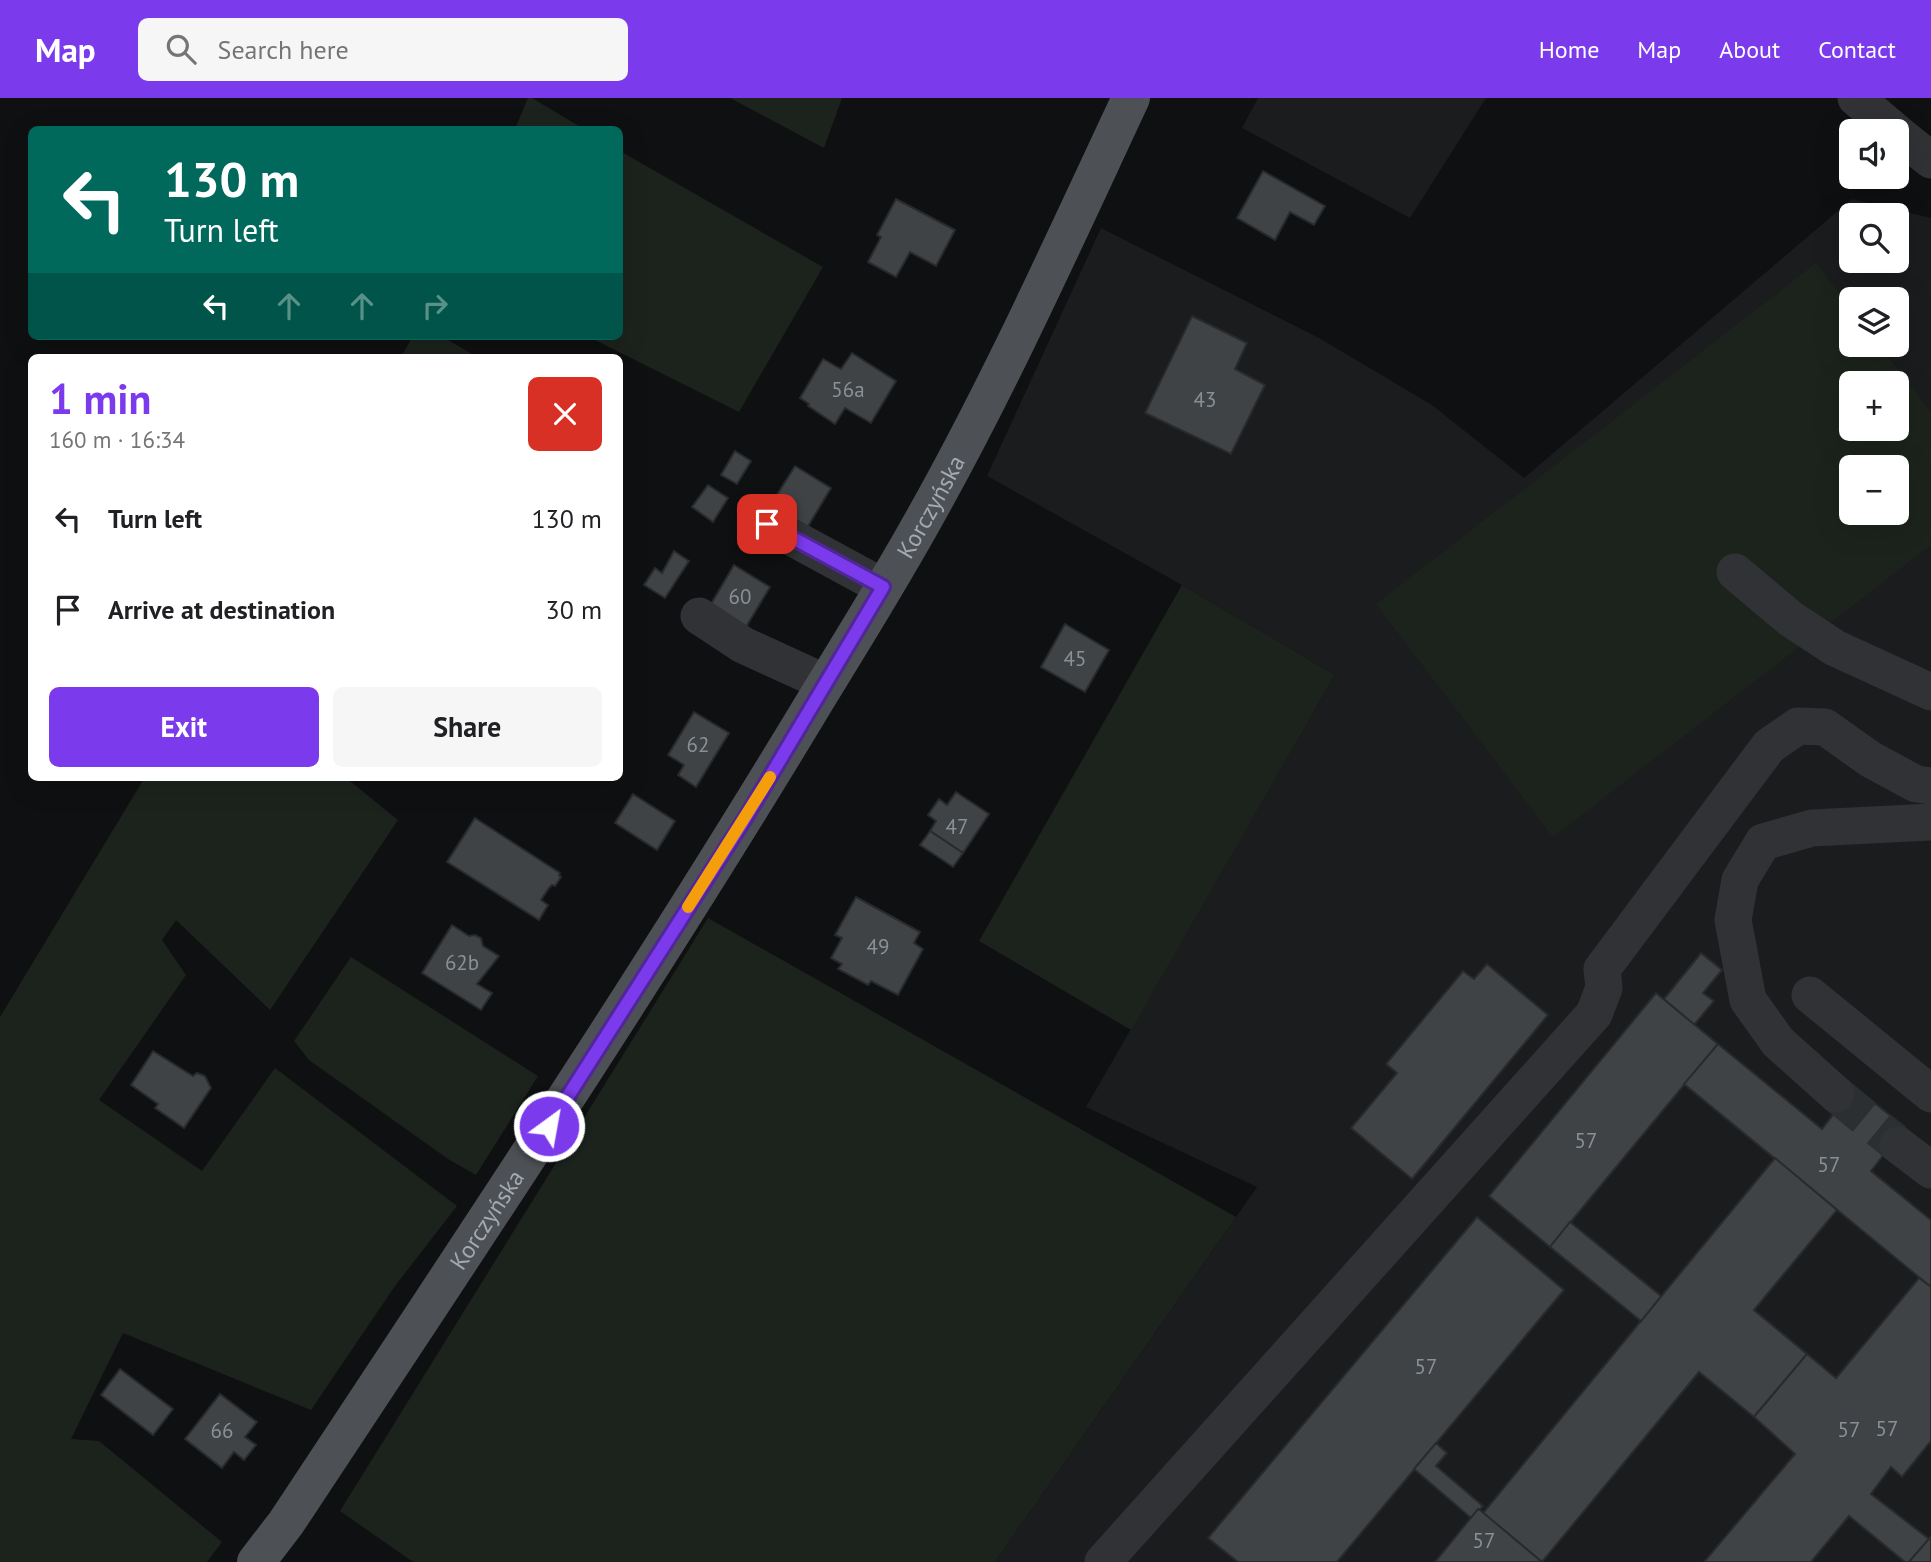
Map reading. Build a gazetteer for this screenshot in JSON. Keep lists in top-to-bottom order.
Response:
{
  "streets": {
    "main road": ["Korczyńska"]
  },
  "house_numbers": [
    "56a",
    "43",
    "60",
    "45",
    "62",
    "47",
    "49",
    "62b",
    "57",
    "57",
    "57",
    "57",
    "57",
    "66",
    "57"
  ],
  "page": {
    "header": "Map",
    "search": "Search here",
    "nav": [
      "Home",
      "Map",
      "About",
      "Contact"
    ],
    "map_buttons": ["+", "−"],
    "turn": ["130 m", "Turn left"],
    "heading": ["1 min", "160 m · 16:34"],
    "list": [
      {
        "name": "Turn left",
        "value": "130 m"
      },
      {
        "name": "Arrive at destination",
        "value": "30 m"
      }
    ],
    "buttons": ["Exit", "Share"]
  }
}
